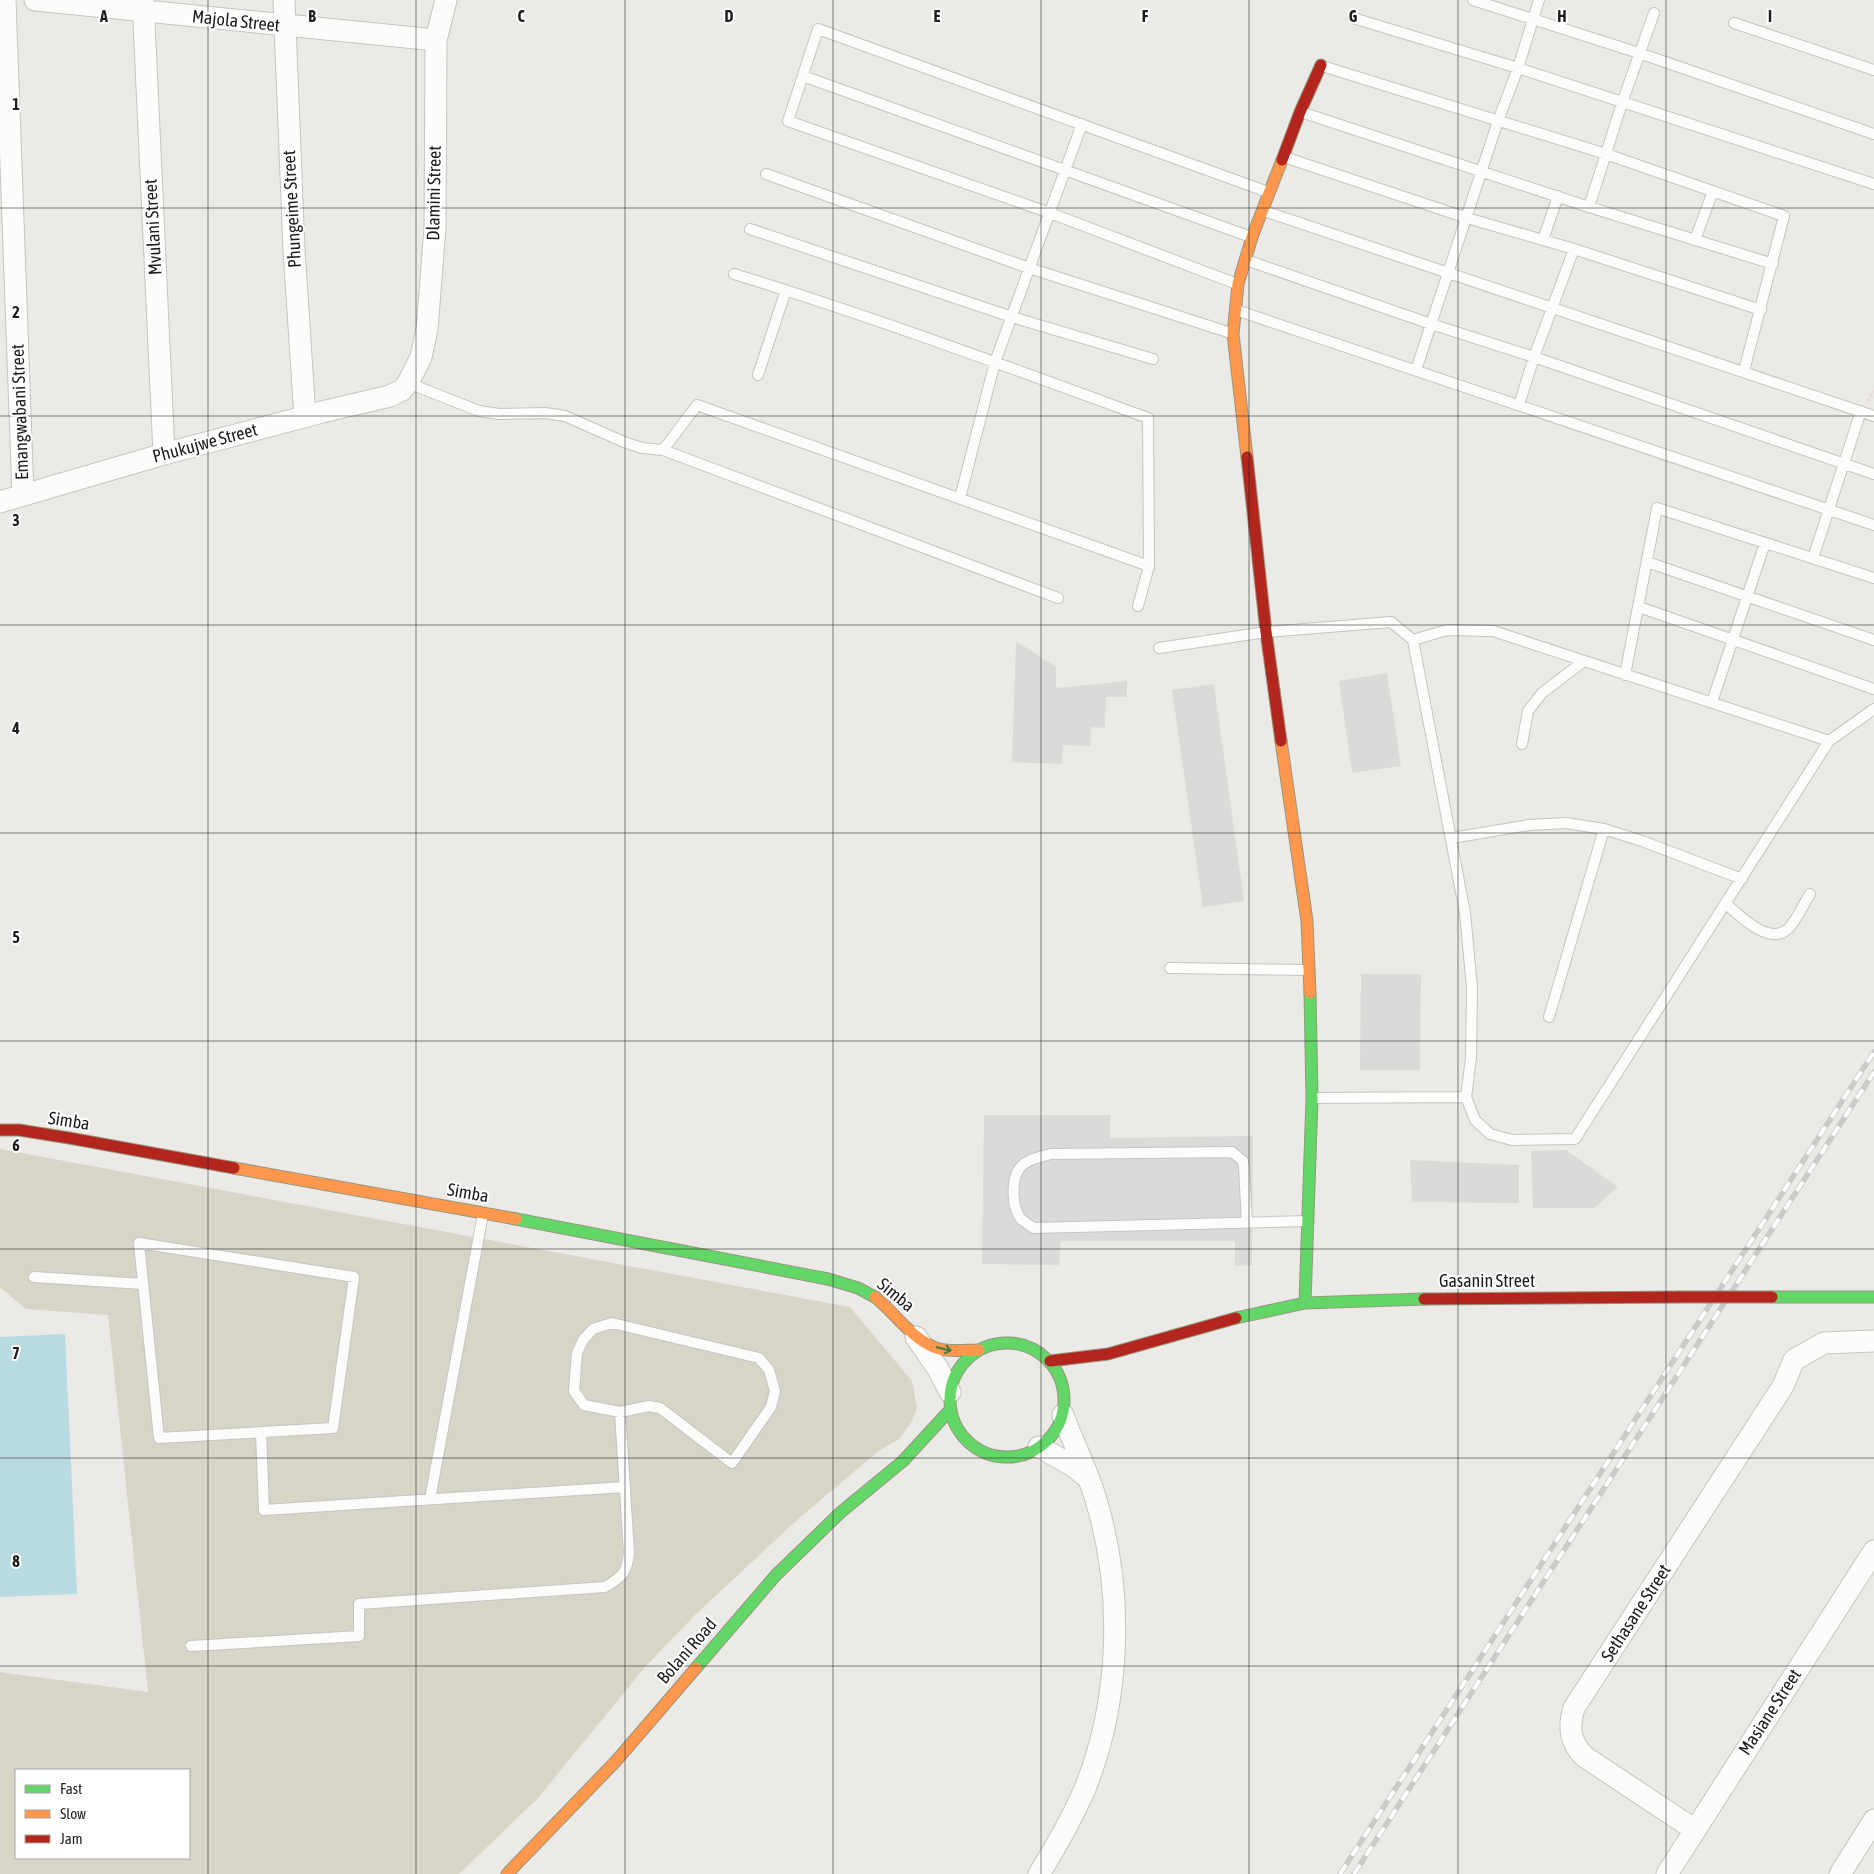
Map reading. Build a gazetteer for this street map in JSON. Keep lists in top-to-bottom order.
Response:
{
  "streets": {
    "street": [
      "Majola Street",
      "Dlamini Street",
      "Phungeime Street",
      "Mvulani Street",
      "Emangwabani Street",
      "Phukujwe Street",
      "Simba",
      "Gasanin Street",
      "Sethasane Street",
      "Bolani Road",
      "Masiane Street"
    ]
  },
  "crossings": [
    ["Majola Street", "Dlamini Street"],
    ["Majola Street", "Phungeime Street"],
    ["Majola Street", "Mvulani Street"],
    ["Dlamini Street", "Phukujwe Street"],
    ["Phungeime Street", "Phukujwe Street"],
    ["Mvulani Street", "Phukujwe Street"],
    ["Emangwabani Street", "Phukujwe Street"],
    ["Simba", "Gasanin Street"],
    ["Simba", "Bolani Road"],
    ["Gasanin Street", "Bolani Road"],
    ["Sethasane Street", "Masiane Street"]
  ],
  "legend": ["Fast", "Slow", "Jam"],
  "grid": {
    "columns": [
      "A",
      "B",
      "C",
      "D",
      "E",
      "F",
      "G",
      "H",
      "I"
    ],
    "rows": [
      "1",
      "2",
      "3",
      "4",
      "5",
      "6",
      "7",
      "8"
    ]
  }
}
